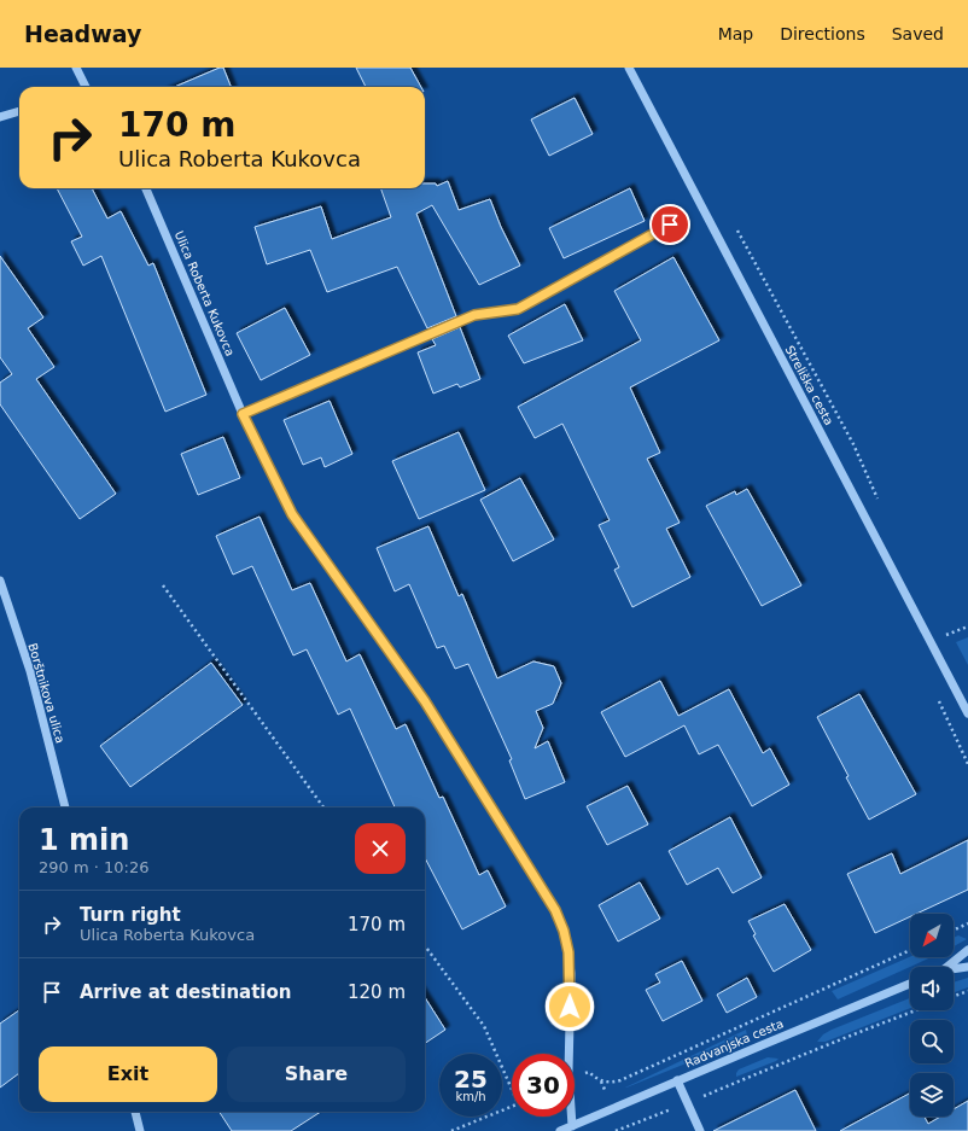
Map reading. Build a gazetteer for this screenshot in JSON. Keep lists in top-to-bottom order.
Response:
{
  "streets": {
    "street": [
      "Ulica Roberta Kukovca",
      "Streliška cesta",
      "Borštnikova ulica",
      "Radvanjska cesta"
    ]
  },
  "crossings": [
    ["Ulica Roberta Kukovca", "Radvanjska cesta"]
  ],
  "north": "bottom left",
  "page": {
    "header": "Headway",
    "nav": ["Map", "Directions", "Saved"],
    "turn": ["170 m", "Ulica Roberta Kukovca"],
    "heading": ["1 min", "290 m · 10:26"],
    "list": [
      {
        "name": "Turn right",
        "note": "Ulica Roberta Kukovca",
        "value": "170 m"
      },
      {
        "name": "Arrive at destination",
        "value": "120 m"
      }
    ],
    "buttons": ["Exit", "Share"],
    "speed": "25 km/h",
    "limit": "30"
  }
}
